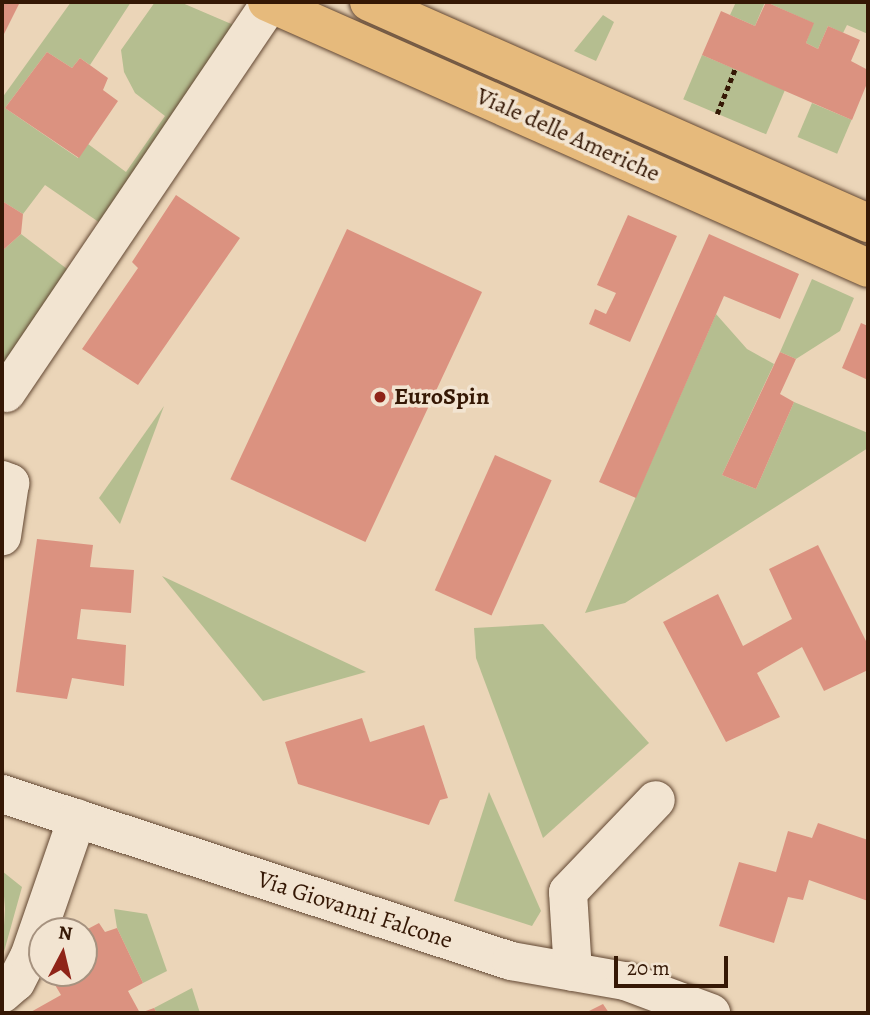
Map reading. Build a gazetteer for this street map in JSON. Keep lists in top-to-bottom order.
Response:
{
  "streets": {
    "main road": ["Viale delle Americhe"],
    "street": ["Via Giovanni Falcone"]
  },
  "places": ["EuroSpin"],
  "scale_bar": "20 m",
  "north": "top"
}
